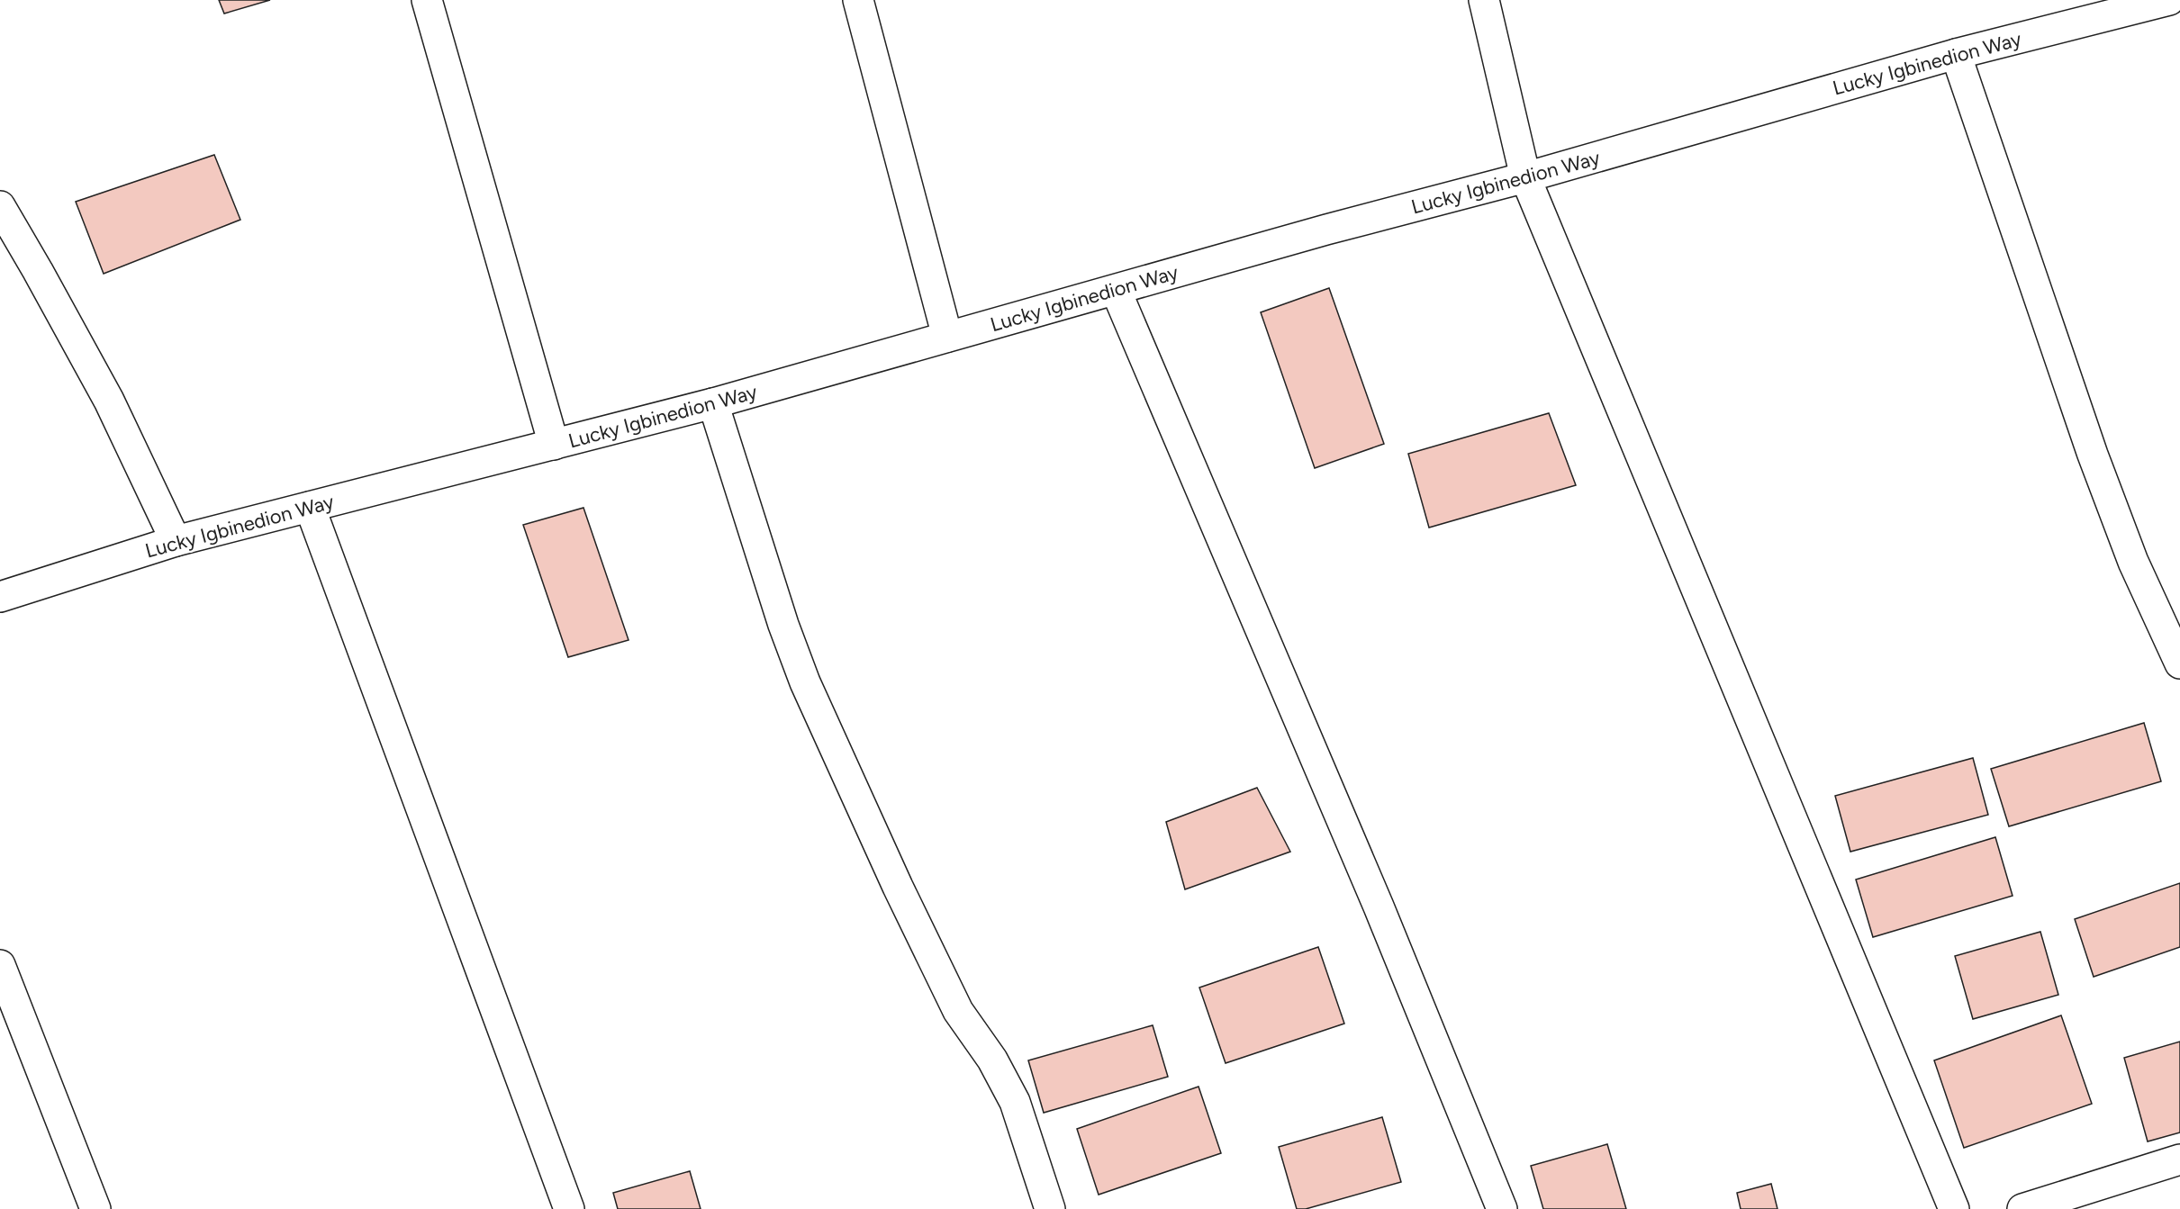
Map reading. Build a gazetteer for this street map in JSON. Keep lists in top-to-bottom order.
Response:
{
  "streets": {
    "street": ["Lucky Igbinedion Way"]
  }
}
